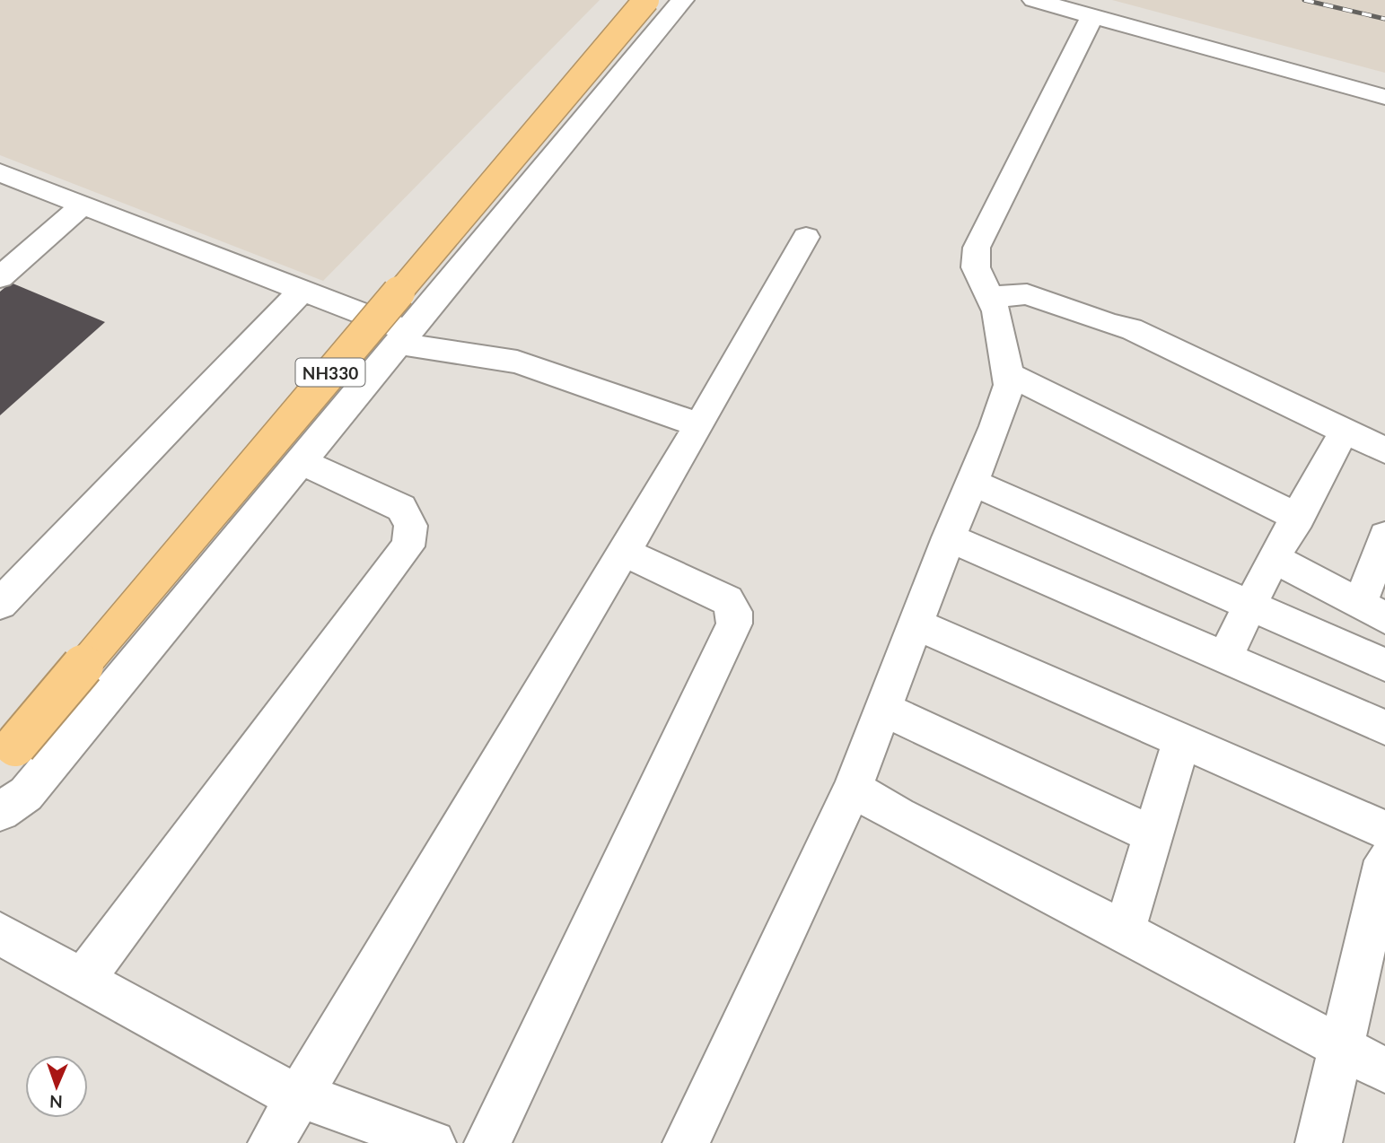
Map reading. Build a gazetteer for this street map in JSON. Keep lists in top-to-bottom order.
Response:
{
  "streets": {
    "highway": ["NH330"]
  },
  "north": "bottom"
}
